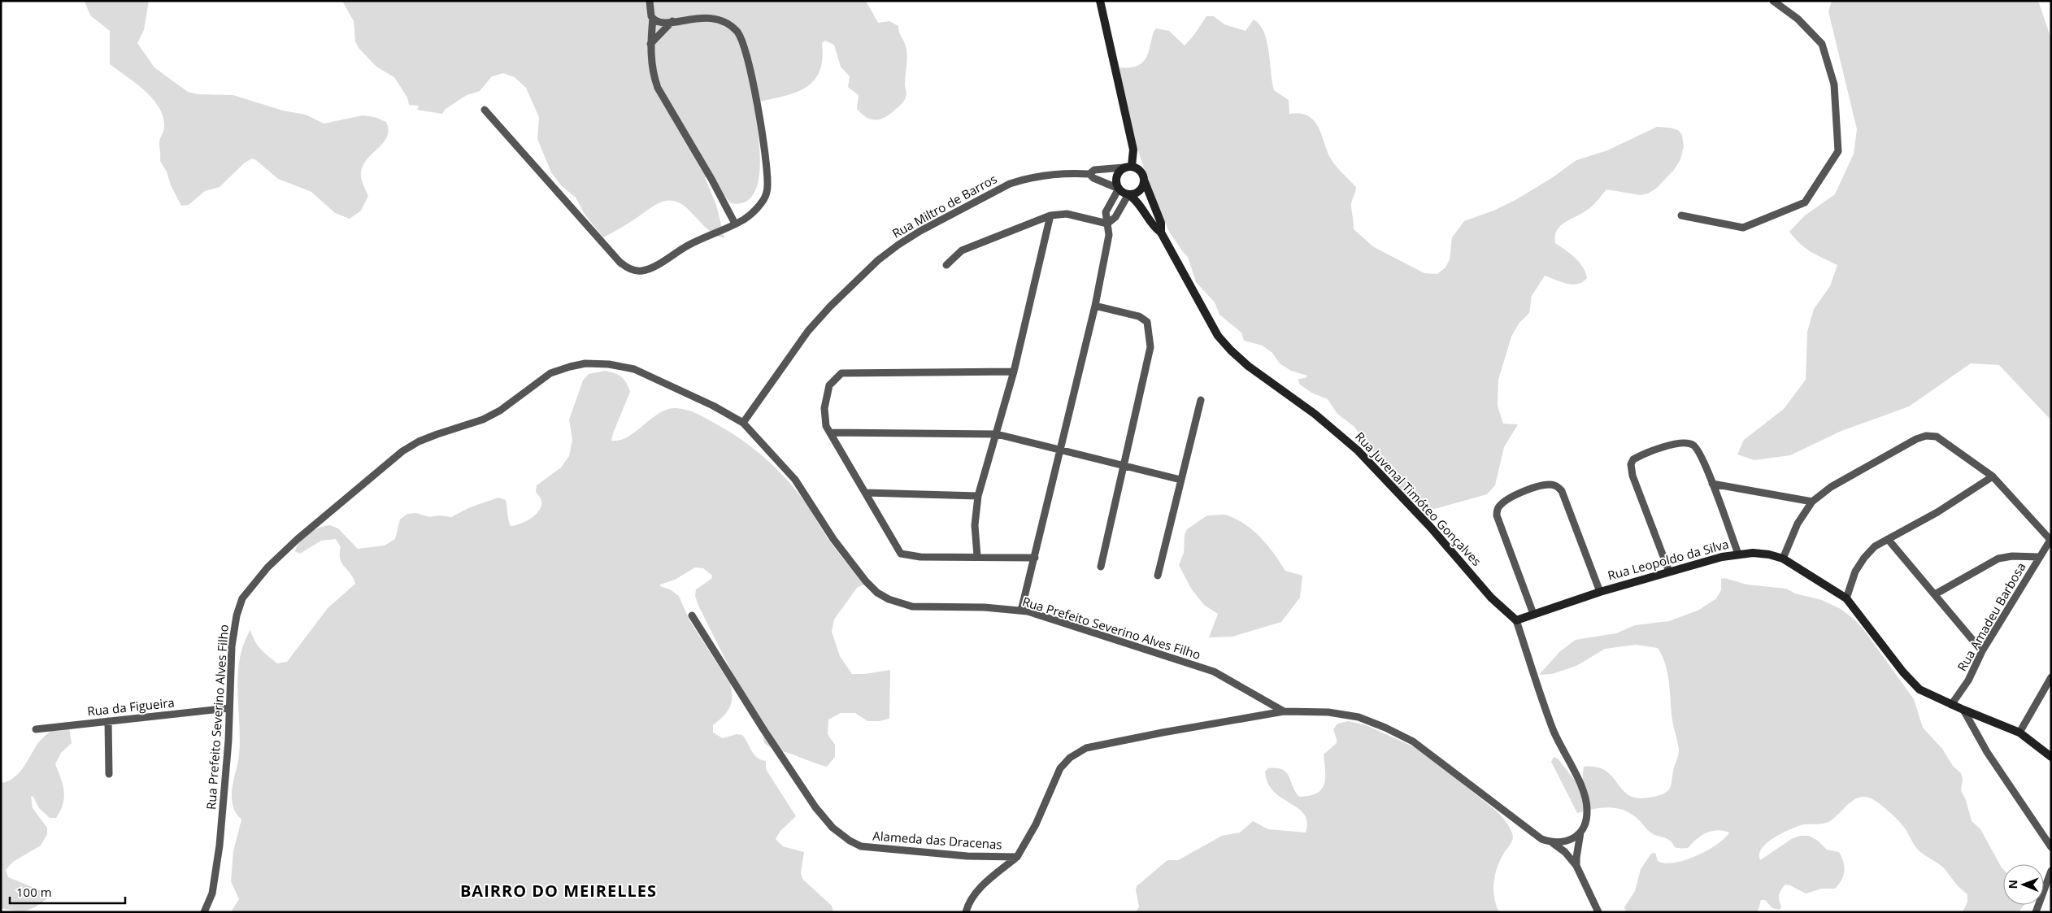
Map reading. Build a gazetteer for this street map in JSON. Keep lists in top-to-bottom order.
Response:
{
  "streets": {
    "street": [
      "Rua Miltro de Barros",
      "Rua Juvenal Timóteo Gonçalves",
      "Rua Leopoldo da Silva",
      "Rua Amadeu Barbosa",
      "Rua Prefeito Severino Alves Filho",
      "Rua da Figueira",
      "Alameda das Dracenas"
    ]
  },
  "crossings": [
    ["Rua Miltro de Barros", "Rua Juvenal Timóteo Gonçalves"],
    ["Rua Miltro de Barros", "Rua Prefeito Severino Alves Filho"],
    ["Rua Juvenal Timóteo Gonçalves", "Rua Leopoldo da Silva"],
    ["Rua Leopoldo da Silva", "Rua Amadeu Barbosa"],
    ["Rua Prefeito Severino Alves Filho", "Rua da Figueira"],
    ["Rua Prefeito Severino Alves Filho", "Alameda das Dracenas"]
  ],
  "districts": ["BAIRRO DO MEIRELLES"],
  "scale_bar": "100 m",
  "north": "left"
}
